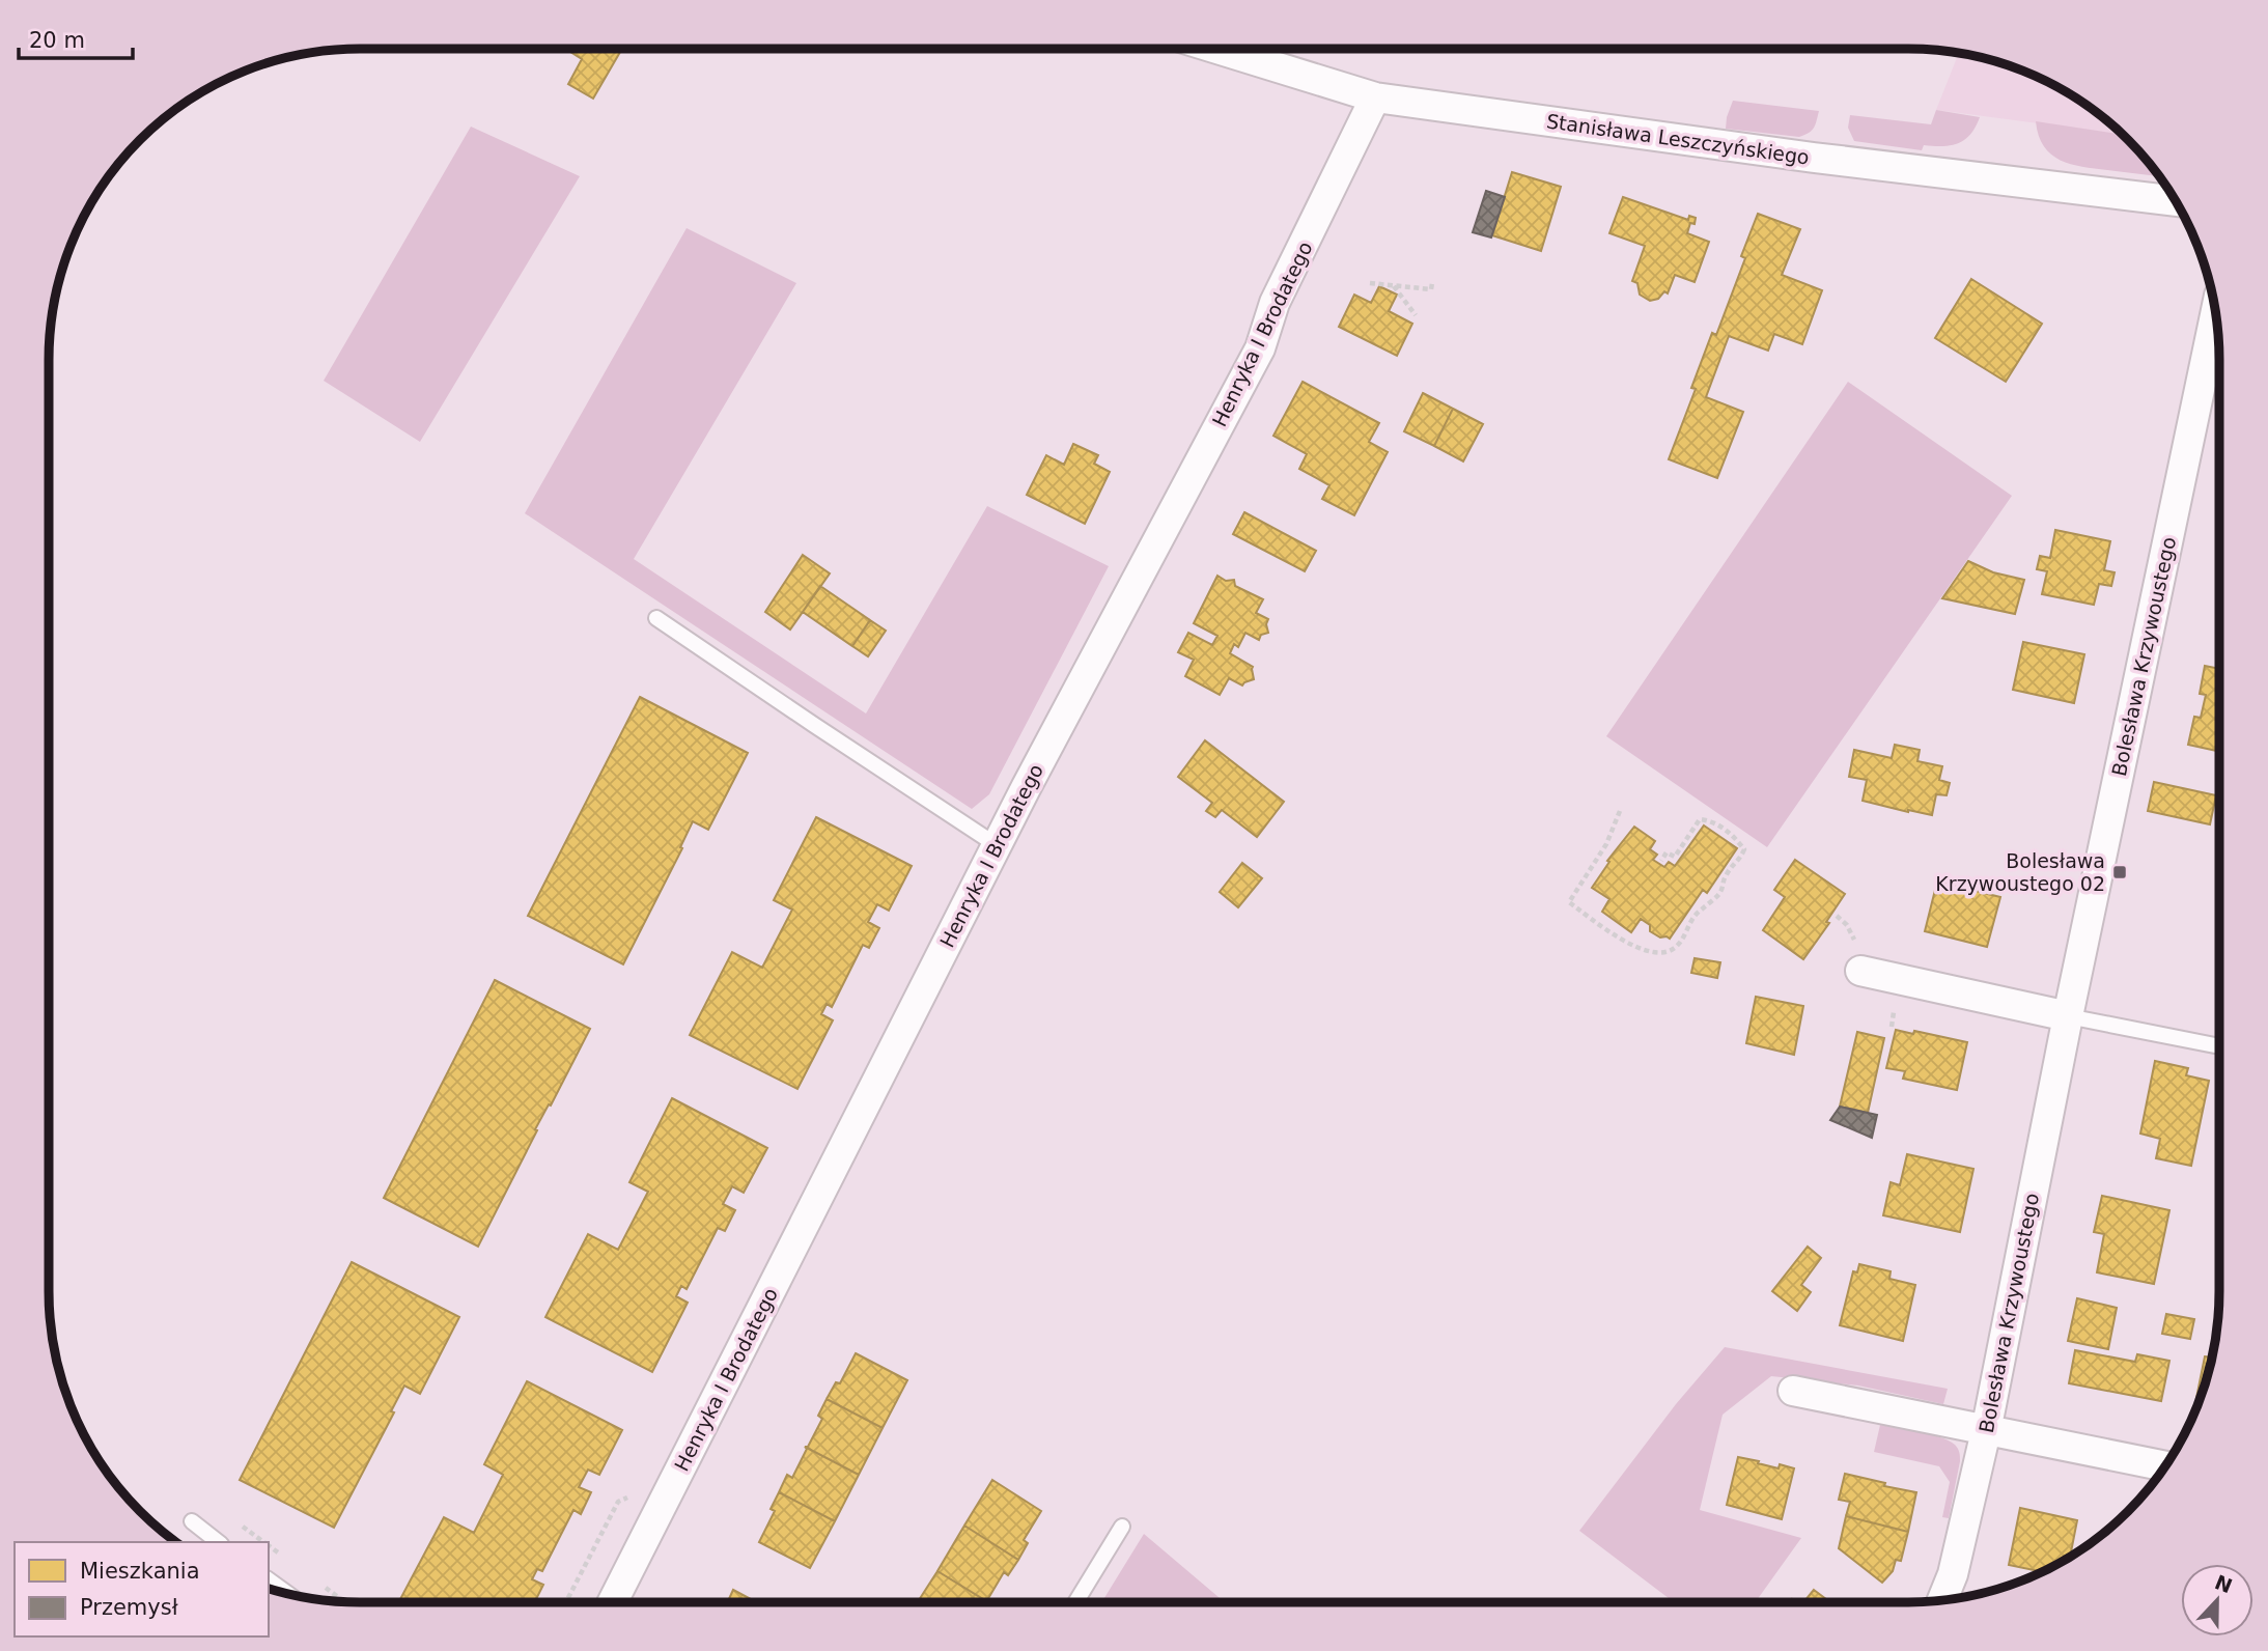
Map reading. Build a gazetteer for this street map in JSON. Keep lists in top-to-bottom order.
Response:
{
  "streets": {
    "street": ["Stanisława Leszczyńskiego", "Henryka I Brodatego", "Bolesława Krzywoustego"]
  },
  "crossings": [
    ["Stanisława Leszczyńskiego", "Henryka I Brodatego"]
  ],
  "places": {
    "transit": ["Bolesława Krzywoustego 02"]
  },
  "legend": ["Mieszkania", "Przemysł"],
  "scale_bar": "20 m",
  "north": "top"
}
